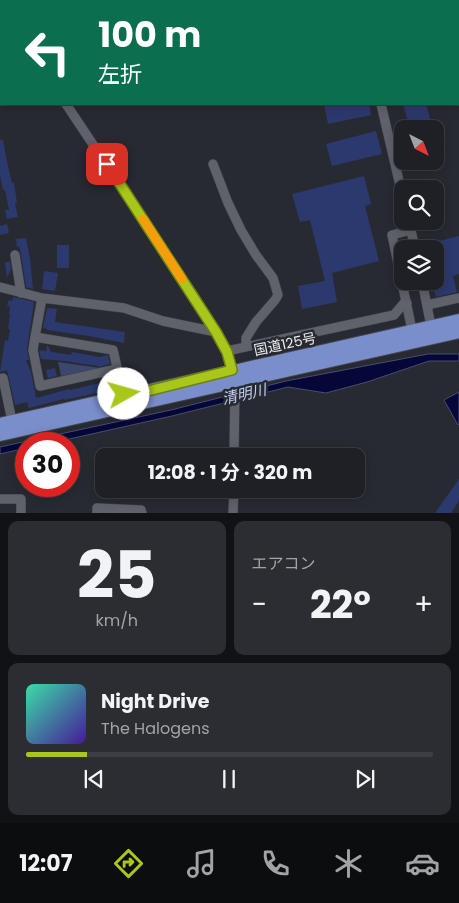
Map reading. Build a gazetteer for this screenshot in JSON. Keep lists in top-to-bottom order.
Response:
{
  "streets": {
    "highway": ["国道125号"]
  },
  "water": ["清明川"],
  "north": "bottom right",
  "page": {
    "turn": ["100 m", "左折"],
    "limit": "30",
    "trip": "12:08 · 1 分 · 320 m",
    "tile": [
      ["25", "km/h"],
      "エアコン"
    ],
    "heat": ["−", "22°", "+"],
    "song": ["Night Drive", "The Halogens"],
    "tabs": "12:07"
  }
}
